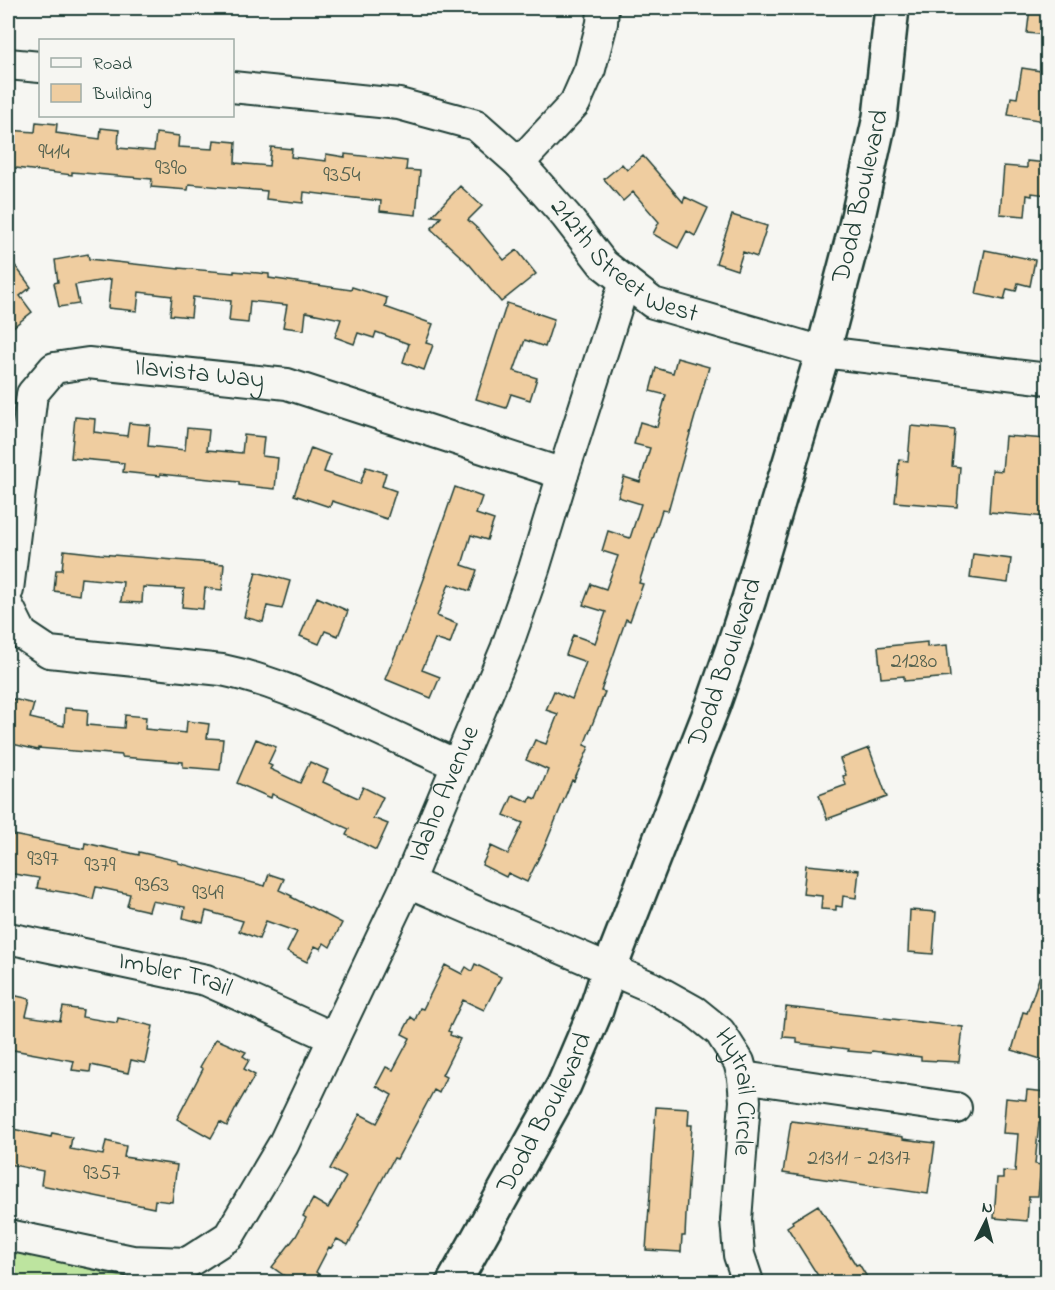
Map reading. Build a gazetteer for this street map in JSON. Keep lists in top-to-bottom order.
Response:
{
  "streets": {
    "main road": ["Dodd Boulevard"],
    "street": [
      "212th Street West",
      "Ilavista Way",
      "Idaho Avenue",
      "Imbler Trail",
      "Hytrail Circle"
    ]
  },
  "crossings": [
    ["Dodd Boulevard", "212th Street West"],
    ["Dodd Boulevard", "Hytrail Circle"],
    ["212th Street West", "Idaho Avenue"],
    ["Ilavista Way", "Idaho Avenue"],
    ["Idaho Avenue", "Imbler Trail"],
    ["Idaho Avenue", "Hytrail Circle"]
  ],
  "house_numbers": [
    "9414",
    "9390",
    "9354",
    "21280",
    "9397",
    "9379",
    "9363",
    "9349",
    "21311 - 21317",
    "9357"
  ],
  "legend": ["Road", "Building"],
  "north": "top"
}
